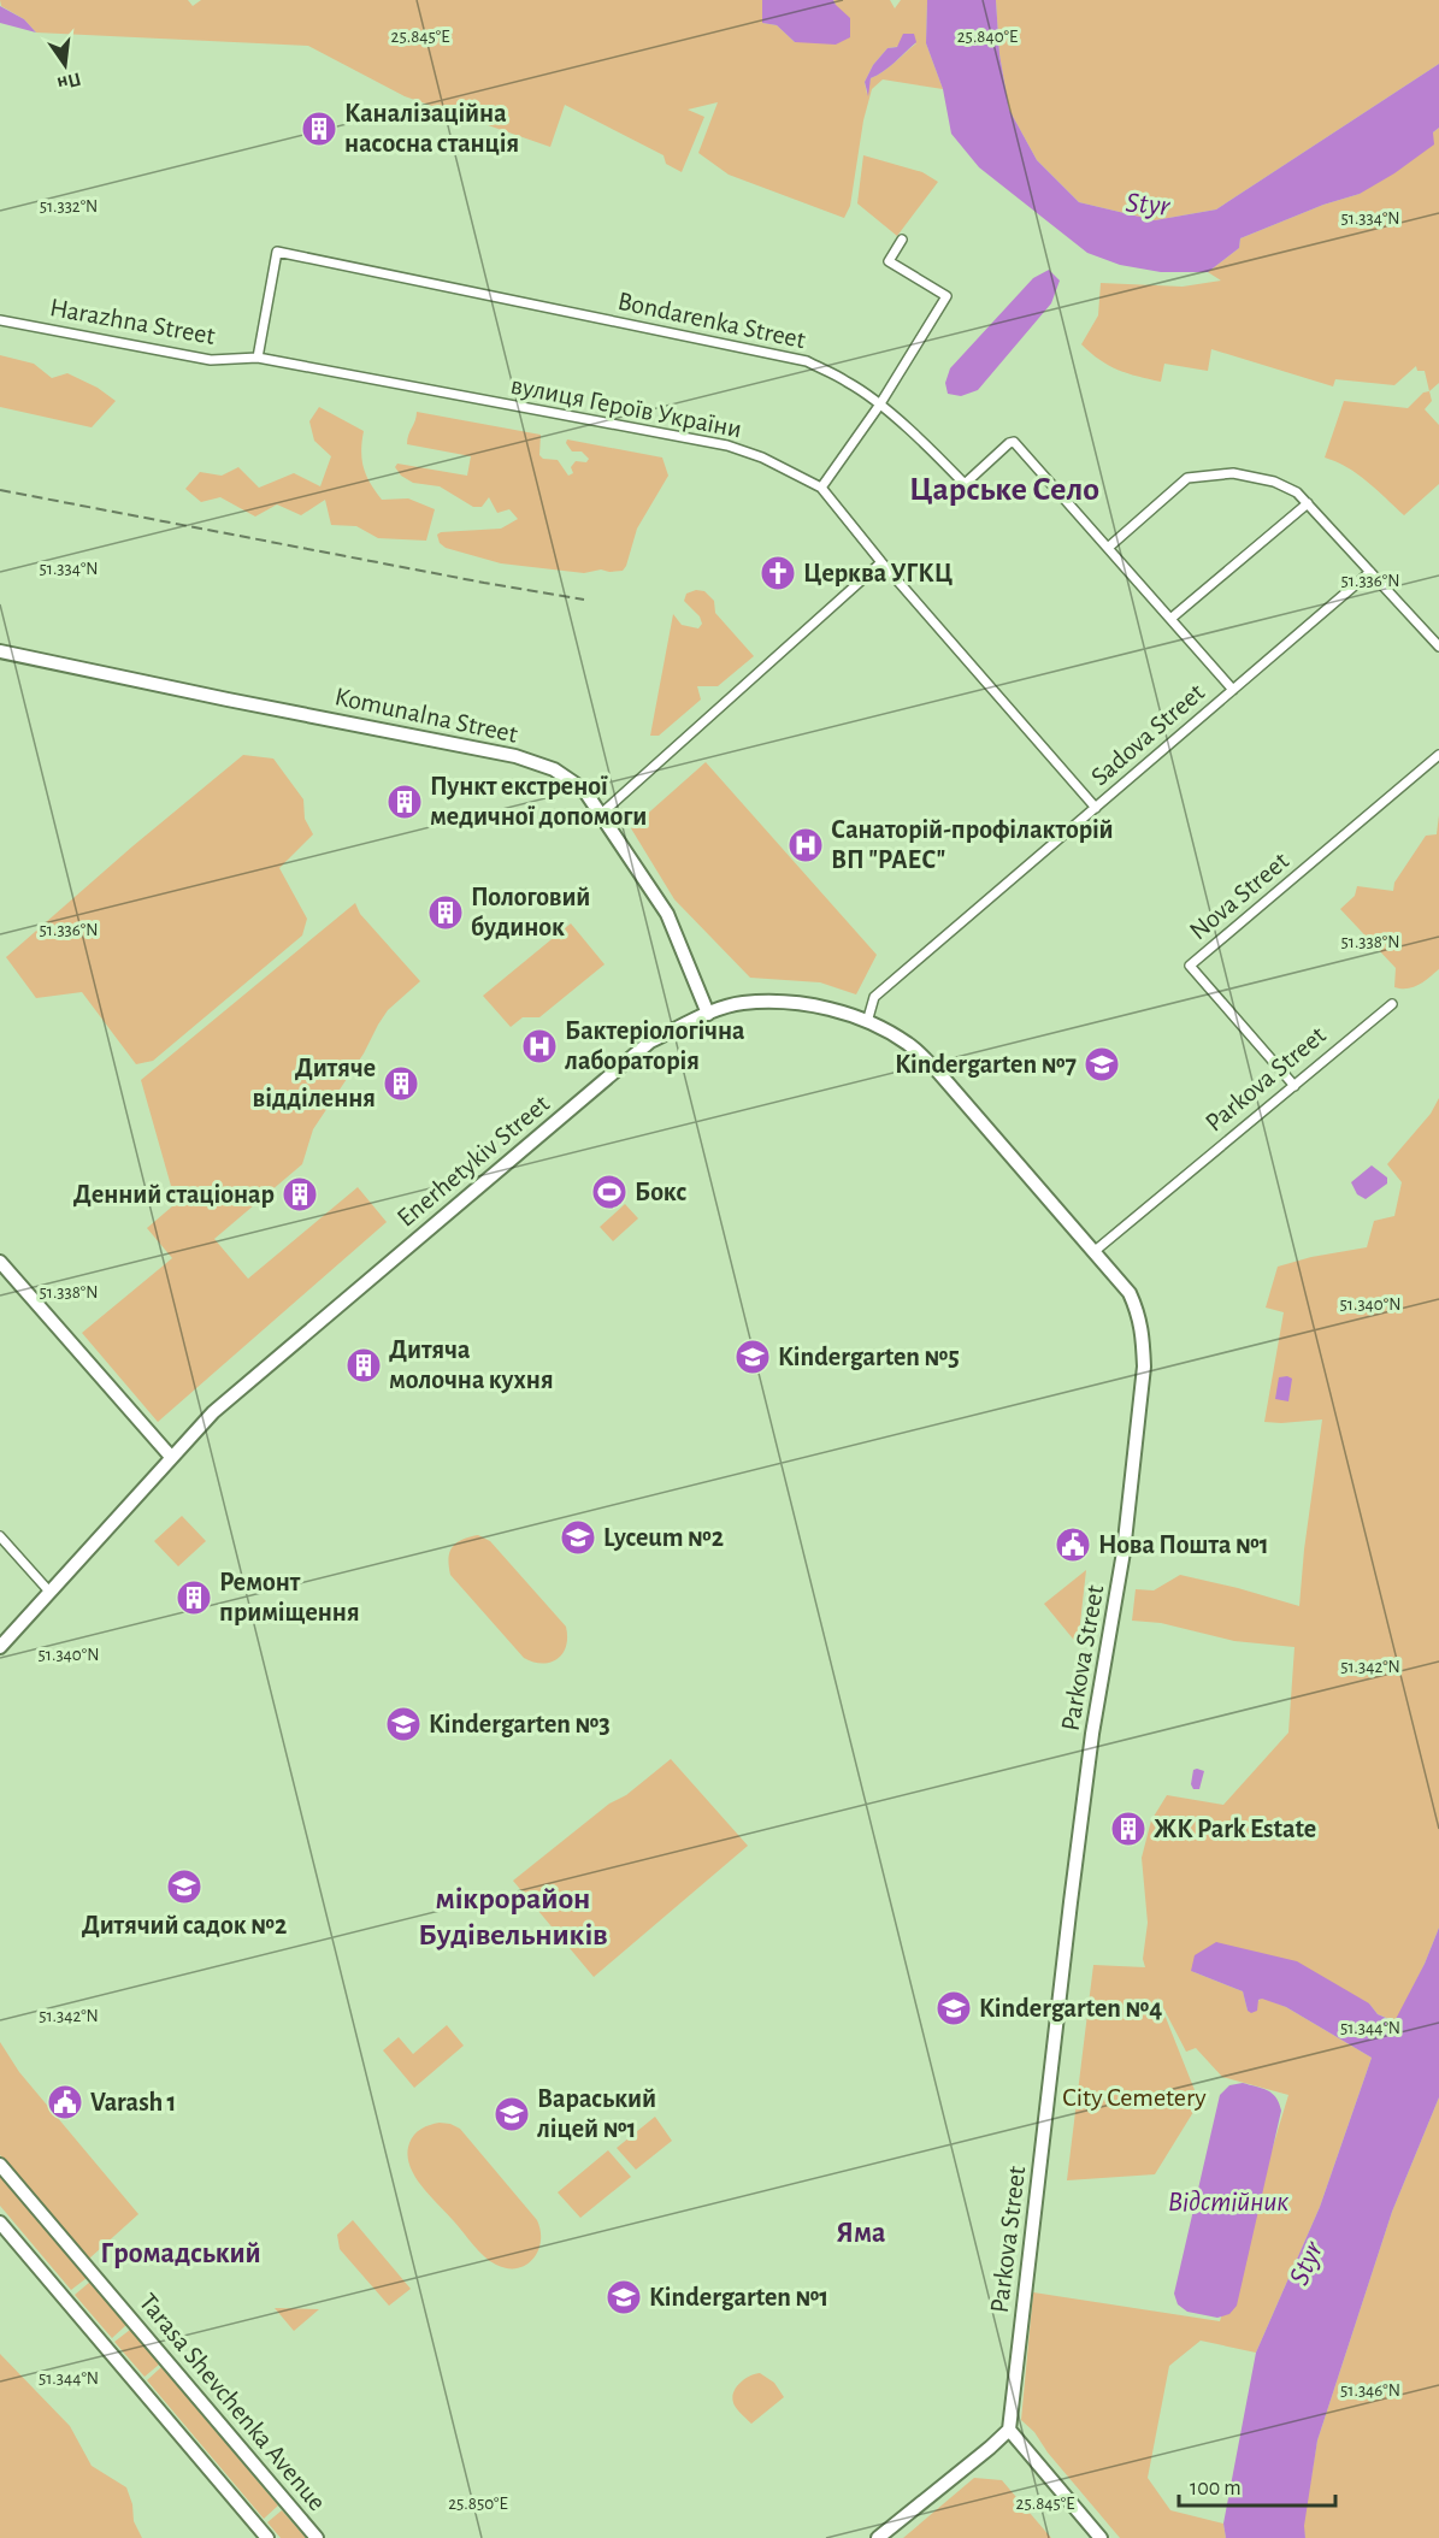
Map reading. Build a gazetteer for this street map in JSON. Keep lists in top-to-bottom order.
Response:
{
  "streets": {
    "street": [
      "Bondarenka Street",
      "Harazhna Street",
      "вулиця Героїв України",
      "Komunalna Street",
      "Sadova Street",
      "Nova Street",
      "Parkova Street",
      "Enerhetykiv Street",
      "Tarasa Shevchenka Avenue"
    ]
  },
  "crossings": [
    ["Bondarenka Street", "Harazhna Street"],
    ["Bondarenka Street", "вулиця Героїв України"],
    ["Bondarenka Street", "Sadova Street"],
    ["Harazhna Street", "вулиця Героїв України"],
    ["вулиця Героїв України", "Sadova Street"],
    ["Komunalna Street", "Enerhetykiv Street"],
    ["Sadova Street", "Enerhetykiv Street"],
    ["Nova Street", "Parkova Street"],
    ["Parkova Street", "Enerhetykiv Street"]
  ],
  "districts": [
    "Царське Село",
    "мікрорайон Будівельників",
    "Яма",
    "Громадський"
  ],
  "water": ["Styr", "Відстійник"],
  "parks": ["City Cemetery"],
  "places": {
    "building": [
      "Каналізаційна насосна станція",
      "Пункт екстреної медичної допомоги",
      "Пологовий будинок",
      "Дитяче відділення",
      "Денний стаціонар",
      "Дитяча молочна кухня",
      "Ремонт приміщення",
      "ЖК Park Estate"
    ],
    "church": ["Церква УГКЦ"],
    "hospital": ["Санаторій-профілакторій ВП \"РАЕС\"", "Бактеріологічна лабораторія"],
    "school or university": [
      "Kindergarten №7",
      "Kindergarten №5",
      "Lyceum №2",
      "Kindergarten №3",
      "Дитячий садок №2",
      "Kindergarten №4",
      "Вараський ліцей №1",
      "Kindergarten №1"
    ],
    "sports": ["Бокс"],
    "public building": ["Нова Пошта №1", "Varash 1"]
  },
  "scale_bar": "100 m",
  "north": "bottom",
  "coordinates": [
    "25.845°E",
    "25.840°E",
    "51.332°N",
    "51.334°N",
    "51.336°N",
    "51.338°N",
    "51.340°N",
    "51.342°N",
    "51.344°N",
    "51.346°N",
    "25.850°E"
  ]
}
